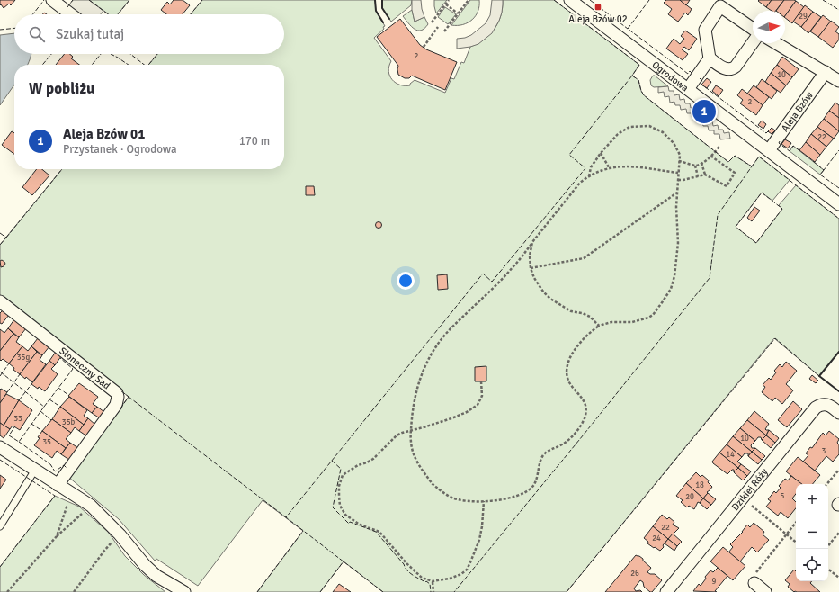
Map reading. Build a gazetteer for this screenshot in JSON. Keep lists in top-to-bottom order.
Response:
{
  "streets": {
    "street": [
      "Ogrodowa",
      "Aleja Bzów",
      "Słoneczny Sad",
      "Dzikiej Róży"
    ]
  },
  "crossings": [
    ["Ogrodowa", "Aleja Bzów"]
  ],
  "places": {
    "transit": ["Aleja Bzów 02"]
  },
  "house_numbers": [
    "29",
    "2",
    "10",
    "2",
    "22",
    "35g",
    "33",
    "35b",
    "10",
    "35",
    "3",
    "14",
    "18",
    "5",
    "20",
    "22",
    "24",
    "26",
    "9"
  ],
  "north": "right",
  "page": {
    "search": "Szukaj tutaj",
    "heading": "W pobliżu",
    "pins": "1",
    "list": [
      {
        "mark": "1",
        "name": "Aleja Bzów 01",
        "note": "Przystanek · Ogrodowa",
        "value": "170 m"
      }
    ],
    "map_buttons": ["+", "−"]
  }
}
